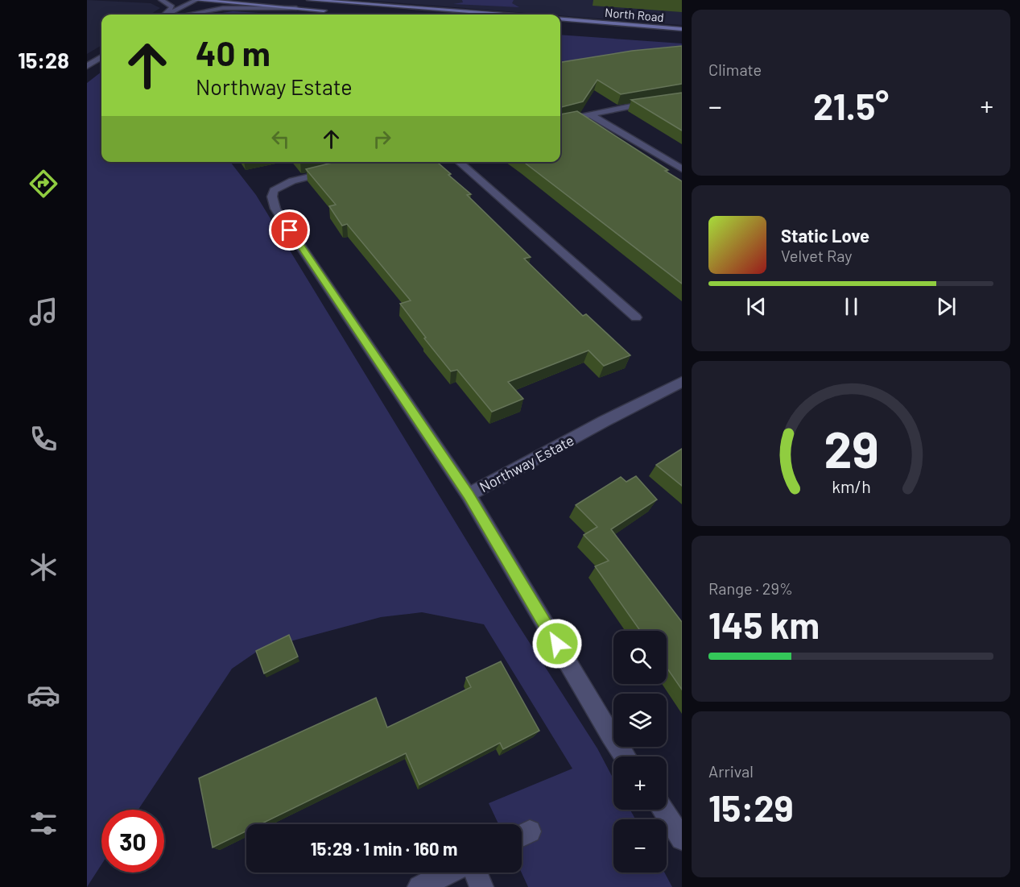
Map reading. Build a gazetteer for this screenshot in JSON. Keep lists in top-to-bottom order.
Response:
{
  "streets": {
    "main road": ["North Road"],
    "street": ["Northway Estate"]
  },
  "page": {
    "tabs": "15:28",
    "tile": [
      "Climate",
      ["Range · 29%", "145 km"],
      ["Arrival", "15:29"]
    ],
    "turn": ["40 m", "Northway Estate"],
    "heat": ["−", "21.5°", "+"],
    "song": ["Static Love", "Velvet Ray"],
    "map_buttons": ["+", "−"],
    "limit": "30",
    "trip": "15:29 · 1 min · 160 m",
    "gauge": ["29", "km/h"]
  }
}
